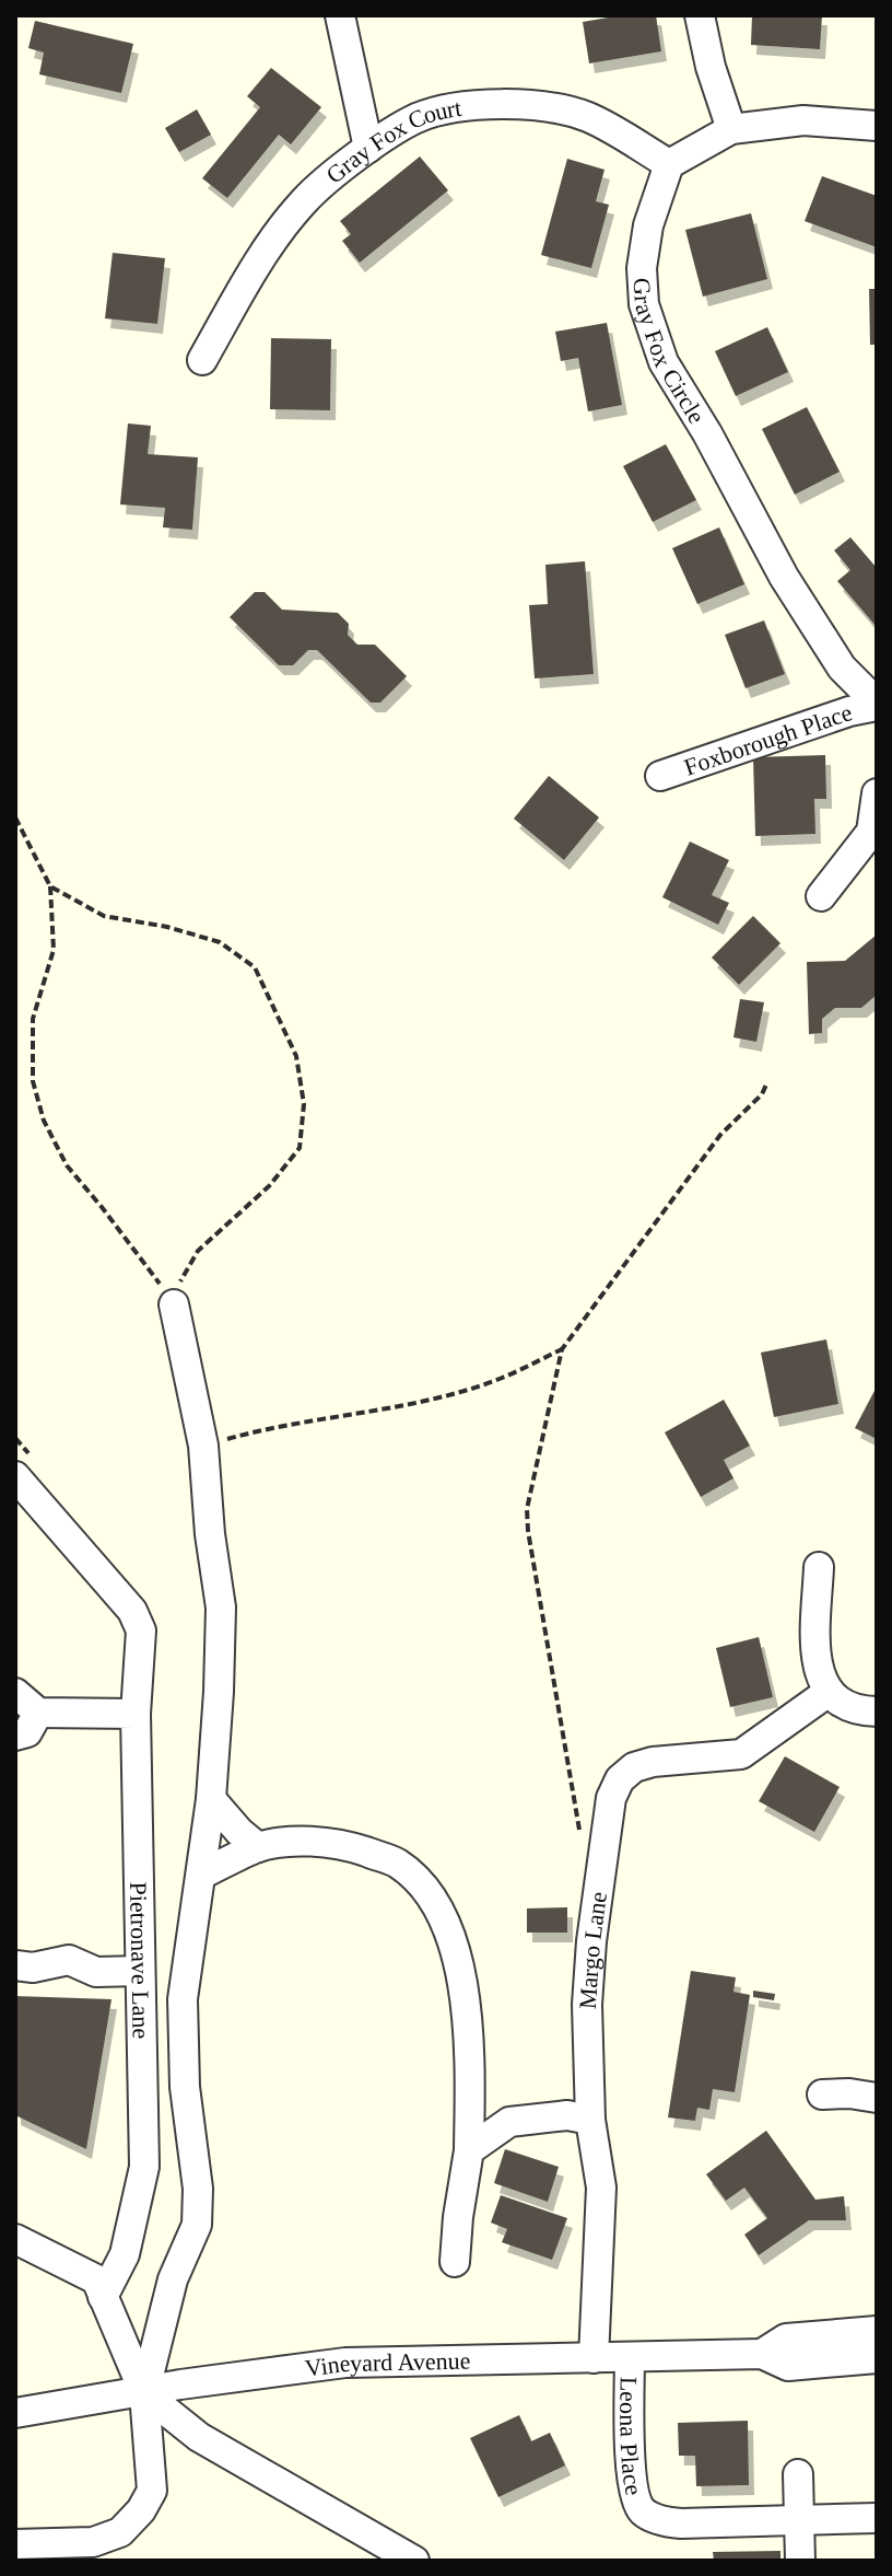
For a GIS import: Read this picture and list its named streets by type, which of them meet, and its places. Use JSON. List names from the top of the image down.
{
  "streets": {
    "street": [
      "Gray Fox Court",
      "Gray Fox Circle",
      "Foxborough Place",
      "Margo Lane",
      "Pietronave Lane",
      "Vineyard Avenue",
      "Leona Place"
    ]
  },
  "crossings": [
    ["Gray Fox Court", "Gray Fox Circle"],
    ["Gray Fox Circle", "Foxborough Place"],
    ["Margo Lane", "Vineyard Avenue"],
    ["Vineyard Avenue", "Leona Place"]
  ]
}
